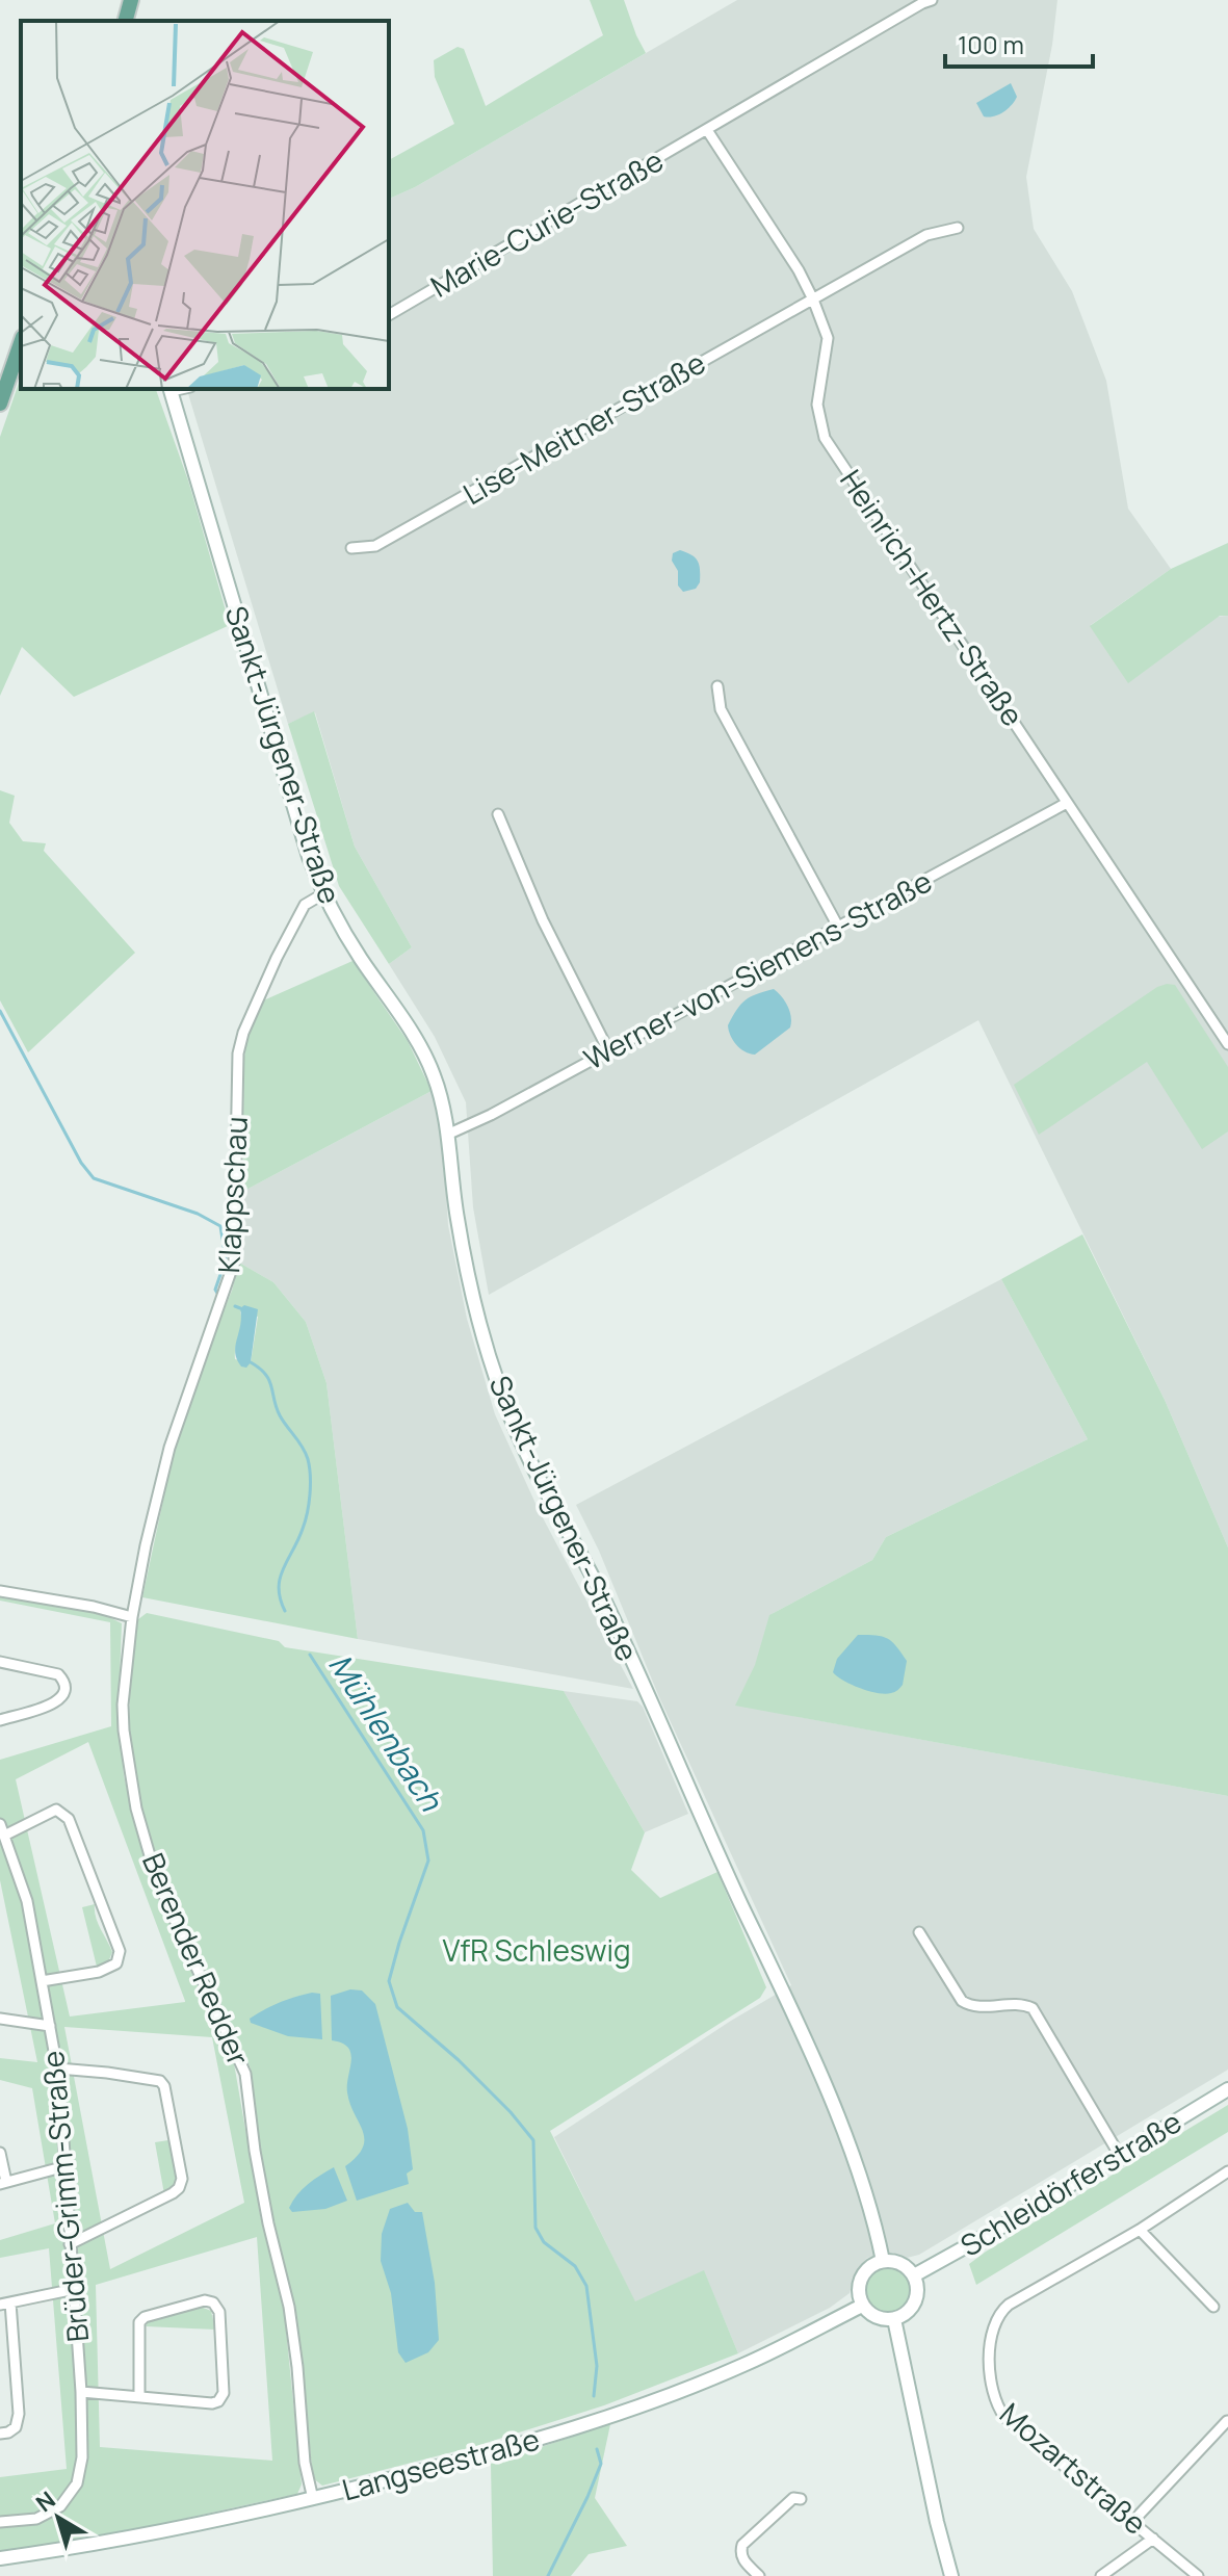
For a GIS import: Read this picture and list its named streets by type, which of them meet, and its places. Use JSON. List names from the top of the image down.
{
  "streets": {
    "street": [
      "Marie-Curie-Straße",
      "Lise-Meitner-Straße",
      "Heinrich-Hertz-Straße",
      "Sankt-Jürgener-Straße",
      "Werner-von-Siemens-Straße",
      "Klappschau",
      "Berender Redder",
      "Schleidörferstraße",
      "Brüder-Grimm-Straße",
      "Langseestraße",
      "Mozartstraße"
    ]
  },
  "crossings": [
    ["Marie-Curie-Straße", "Heinrich-Hertz-Straße"],
    ["Lise-Meitner-Straße", "Heinrich-Hertz-Straße"],
    ["Heinrich-Hertz-Straße", "Werner-von-Siemens-Straße"],
    ["Sankt-Jürgener-Straße", "Werner-von-Siemens-Straße"],
    ["Sankt-Jürgener-Straße", "Klappschau"],
    ["Sankt-Jürgener-Straße", "Schleidörferstraße"],
    ["Sankt-Jürgener-Straße", "Langseestraße"],
    ["Klappschau", "Berender Redder"],
    ["Berender Redder", "Langseestraße"],
    ["Schleidörferstraße", "Langseestraße"]
  ],
  "water": ["Mühlenbach"],
  "parks": ["VfR Schleswig"],
  "scale_bar": "100 m",
  "north": "top left"
}
